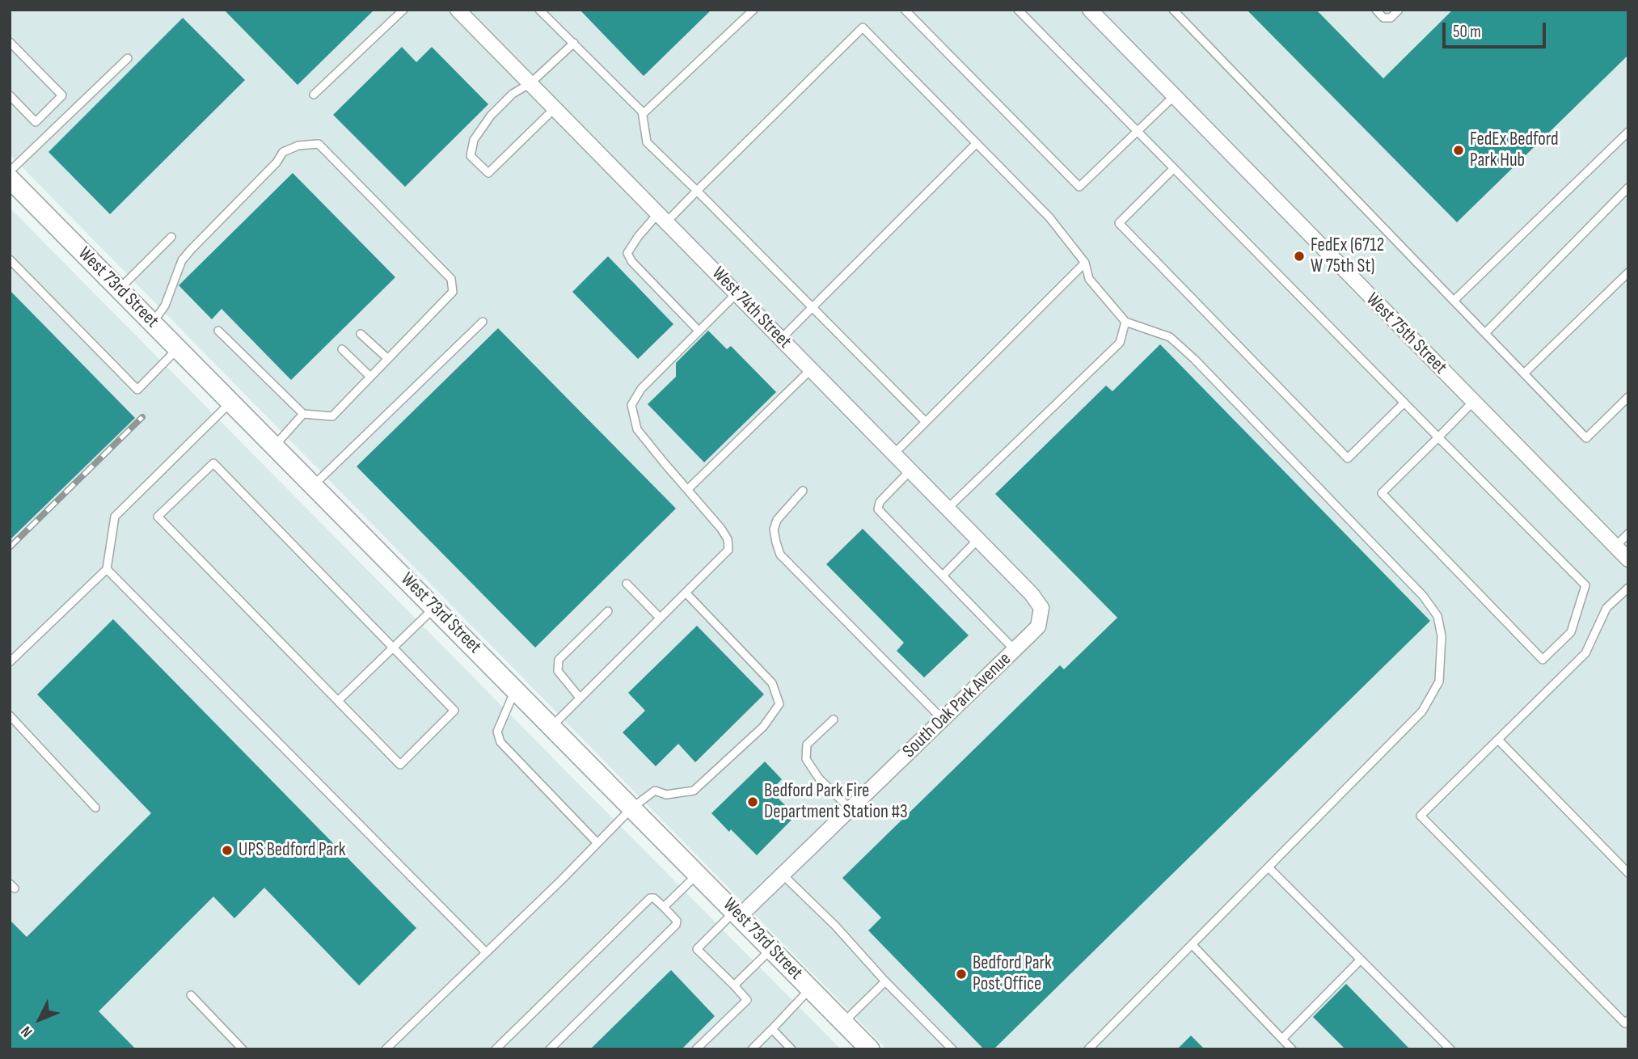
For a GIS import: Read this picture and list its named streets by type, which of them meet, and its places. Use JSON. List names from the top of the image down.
{
  "streets": {
    "street": [
      "West 73rd Street",
      "West 74th Street",
      "West 75th Street",
      "South Oak Park Avenue"
    ]
  },
  "crossings": [
    ["West 73rd Street", "South Oak Park Avenue"],
    ["West 74th Street", "South Oak Park Avenue"]
  ],
  "places": [
    "FedEx Bedford Park Hub",
    "FedEx (6712 W 75th St)",
    "Bedford Park Fire Department Station #3",
    "UPS Bedford Park",
    "Bedford Park Post Office"
  ],
  "scale_bar": "50 m",
  "north": "bottom left"
}
